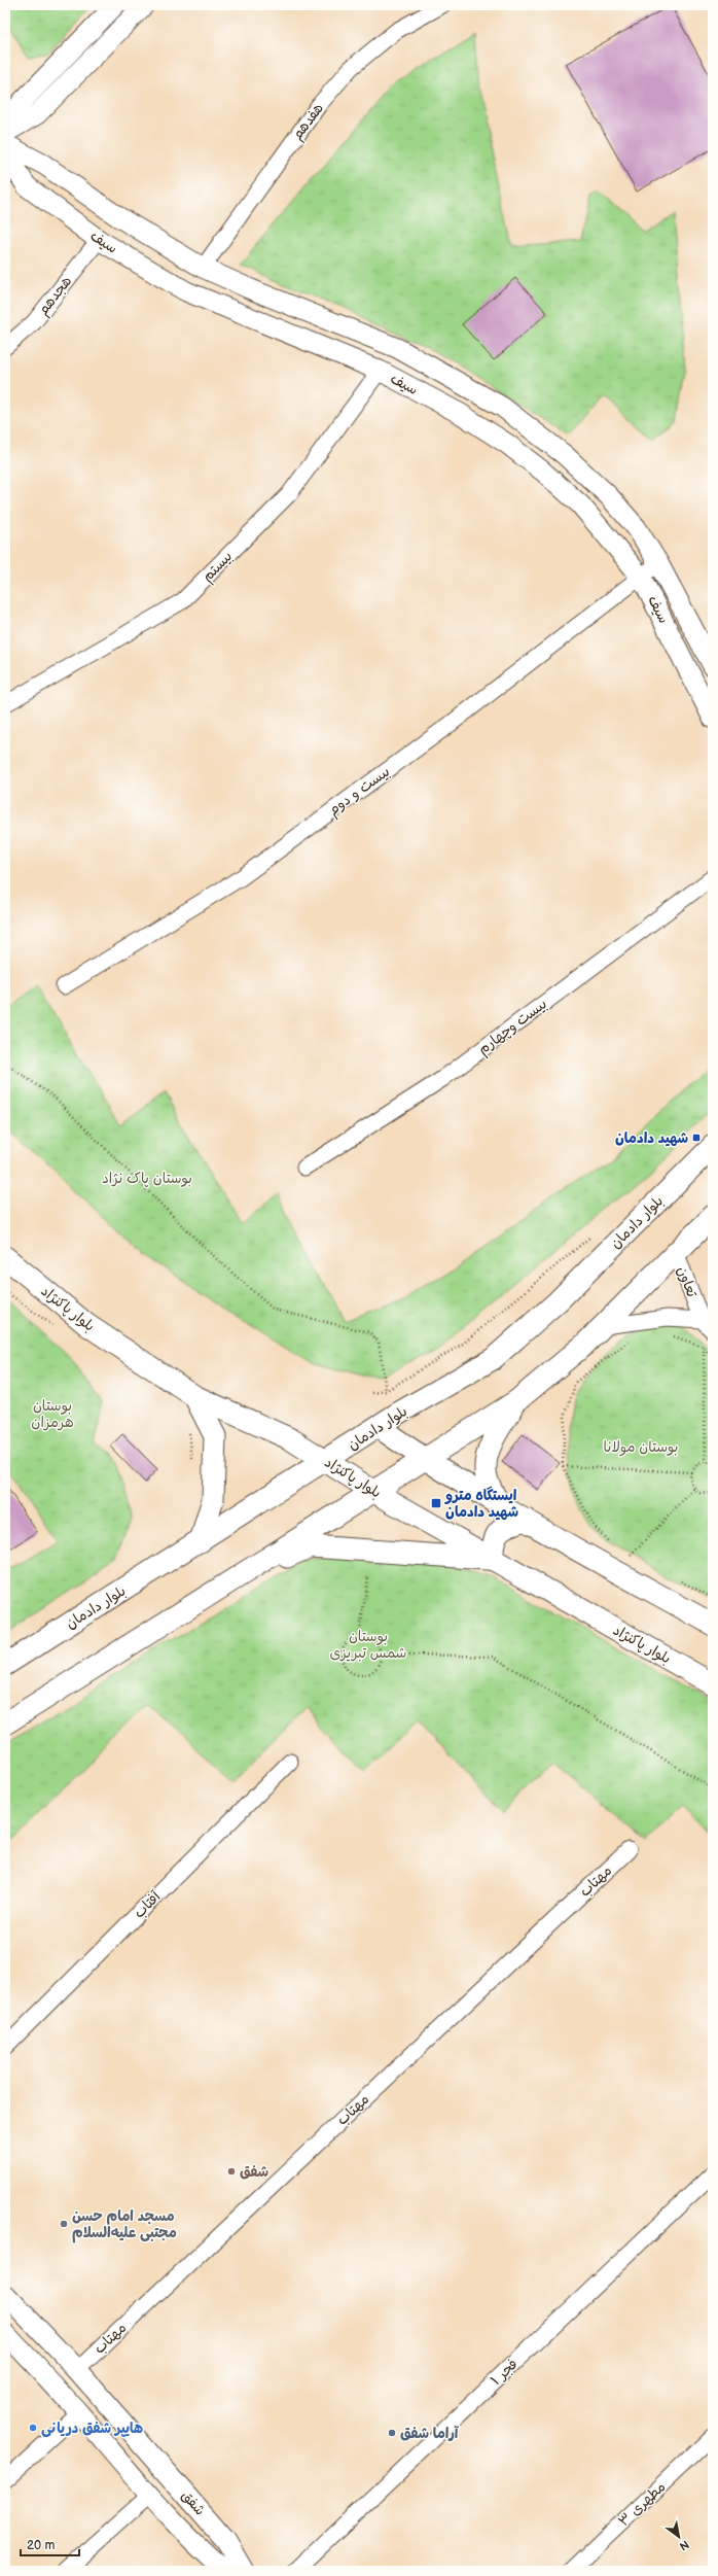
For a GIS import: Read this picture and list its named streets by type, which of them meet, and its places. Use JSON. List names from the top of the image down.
{
  "streets": {
    "main road": ["بلوار دادمان", "بلوار پاکنژاد"],
    "street": [
      "هفدهم",
      "سیف",
      "هجدهم",
      "بیستم",
      "بیست و دوم",
      "بیست وچهارم",
      "تعاون",
      "مهتاب",
      "آفتاب",
      "فجر ۱",
      "شفق",
      "مطهری ۳"
    ]
  },
  "crossings": [
    ["هفدهم", "سیف"],
    ["سیف", "هجدهم"],
    ["سیف", "بیستم"],
    ["سیف", "بیست و دوم"],
    ["بلوار دادمان", "بلوار پاکنژاد"],
    ["مهتاب", "شفق"]
  ],
  "parks": [
    "بوستان پاک نژاد",
    "بوستان هرمزان",
    "بوستان مولانا",
    "بوستان شمس تبریزی"
  ],
  "places": {
    "transit": ["شهید دادمان", "ایستگاه مترو شهید دادمان"],
    "other": [
      "شفق",
      "مسجد امام حسن مجتبی علیه‌السلام",
      "هایپر شفق دریانی",
      "آراما شفق"
    ]
  },
  "scale_bar": "20 m",
  "north": "bottom right"
}
